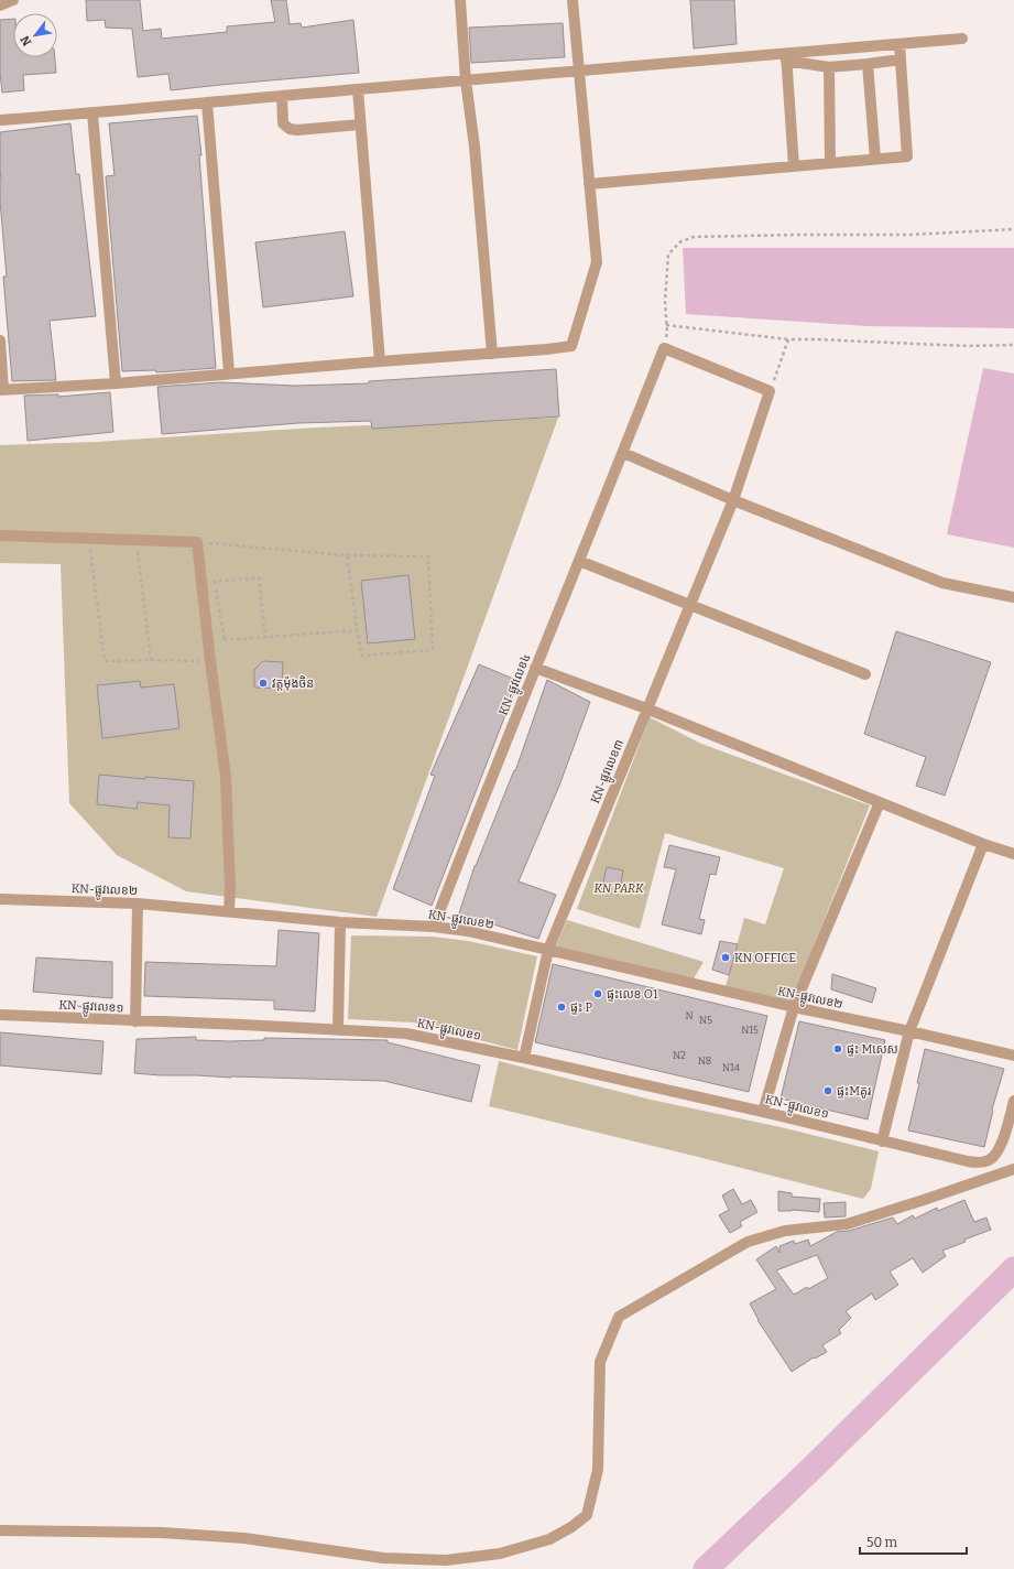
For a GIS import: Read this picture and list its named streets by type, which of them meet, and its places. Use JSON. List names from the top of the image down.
{
  "streets": {
    "street": [
      "KN-ផ្លូវលេខ៤",
      "KN-ផ្លូវលេខ៣",
      "KN-ផ្លូវលេខ២",
      "KN-ផ្លូវលេខ១"
    ]
  },
  "crossings": [
    ["KN-ផ្លូវលេខ៤", "KN-ផ្លូវលេខ២"],
    ["KN-ផ្លូវលេខ៣", "KN-ផ្លូវលេខ២"],
    ["KN-ផ្លូវលេខ៣", "KN-ផ្លូវលេខ១"]
  ],
  "parks": ["KN PARK"],
  "places": [
    "វត្តម៉ុងចិន",
    "KN OFFICE",
    "ផ្ទះលេខ O1",
    "ផ្ទះ P",
    "ផ្ទះ Mសេស",
    "ផ្ទះMគូរ"
  ],
  "house_numbers": [
    "N",
    "N5",
    "N15",
    "N2",
    "N8",
    "N14"
  ],
  "scale_bar": "50 m",
  "north": "bottom left"
}
